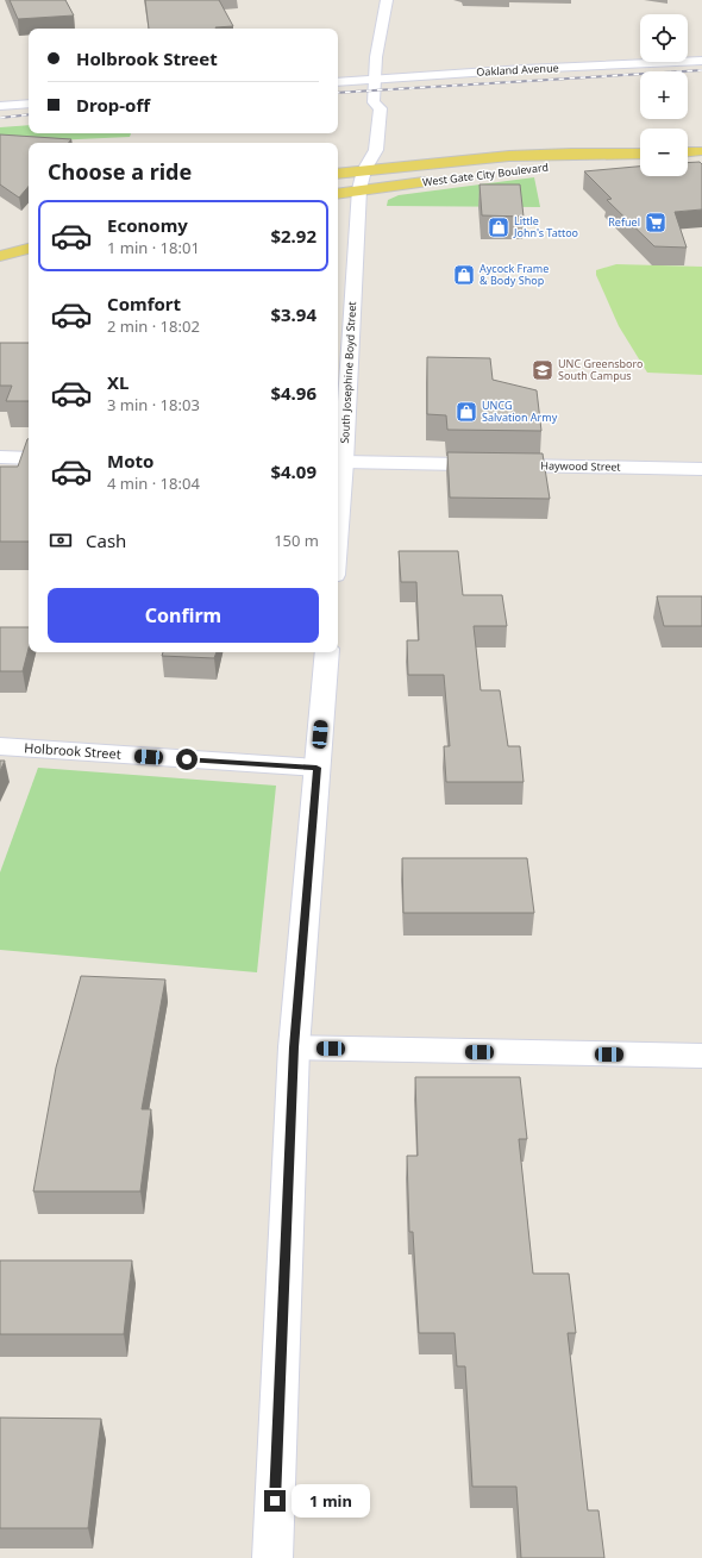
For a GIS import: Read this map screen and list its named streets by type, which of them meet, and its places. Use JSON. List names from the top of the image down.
{
  "streets": {
    "main road": [
      "Oakland Avenue",
      "West Gate City Boulevard",
      "South Josephine Boyd Street",
      "Haywood Street",
      "Holbrook Street"
    ]
  },
  "crossings": [
    ["Oakland Avenue", "South Josephine Boyd Street"],
    ["West Gate City Boulevard", "South Josephine Boyd Street"],
    ["South Josephine Boyd Street", "Haywood Street"]
  ],
  "places": {
    "supermarket": ["Refuel"],
    "shop": ["Little John's Tattoo", "Aycock Frame & Body Shop", "UNCG Salvation Army"],
    "school or university": ["UNC Greensboro South Campus"]
  },
  "page": {
    "map_buttons": ["+", "−"],
    "banner": ["Holbrook Street", "Drop-off"],
    "heading": "Choose a ride",
    "list": [
      {
        "name": "Economy",
        "note": "1 min · 18:01",
        "value": "$2.92"
      },
      {
        "name": "Comfort",
        "note": "2 min · 18:02",
        "value": "$3.94"
      },
      {
        "name": "XL",
        "note": "3 min · 18:03",
        "value": "$4.96"
      },
      {
        "name": "Moto",
        "note": "4 min · 18:04",
        "value": "$4.09"
      }
    ],
    "pay": ["Cash", "150 m"],
    "buttons": "Confirm",
    "bubble": "1 min"
  }
}
